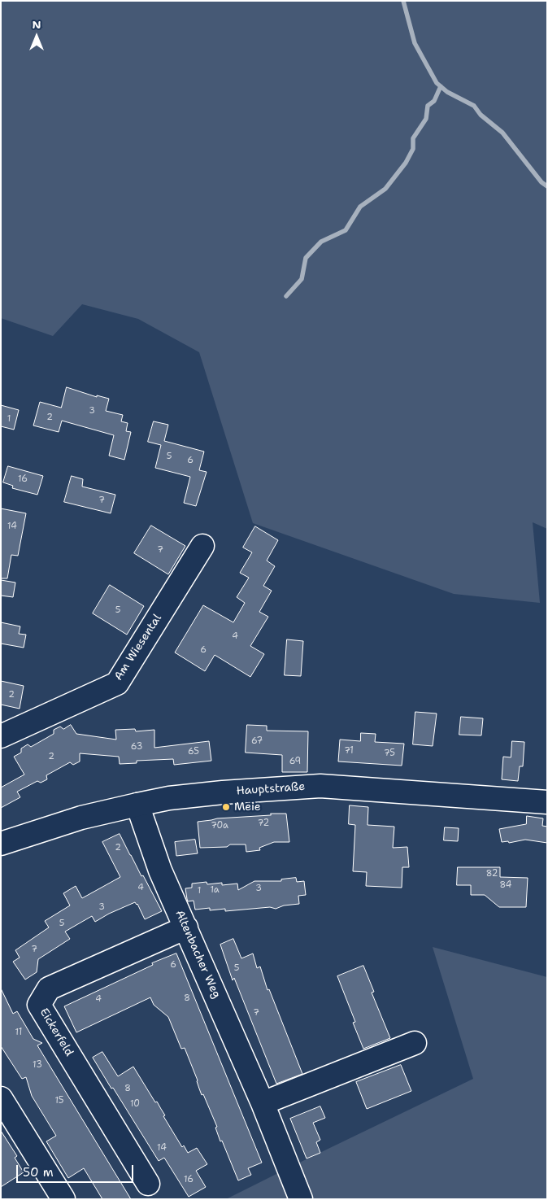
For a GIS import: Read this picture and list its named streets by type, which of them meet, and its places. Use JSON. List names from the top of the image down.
{
  "streets": {
    "street": [
      "Am Wiesental",
      "Hauptstraße",
      "Altenbacher Weg",
      "Eickerfeld"
    ]
  },
  "crossings": [
    ["Hauptstraße", "Altenbacher Weg"],
    ["Altenbacher Weg", "Eickerfeld"]
  ],
  "places": ["Meie"],
  "house_numbers": [
    "3",
    "2",
    "1",
    "5",
    "6",
    "16",
    "7",
    "14",
    "7",
    "5",
    "4",
    "6",
    "2",
    "67",
    "63",
    "71",
    "65",
    "75",
    "2",
    "69",
    "72",
    "70a",
    "2",
    "82",
    "84",
    "4",
    "3",
    "1a",
    "1",
    "3",
    "5",
    "7",
    "6",
    "5",
    "8",
    "4",
    "7",
    "11",
    "13",
    "8",
    "15",
    "10",
    "14",
    "16"
  ],
  "scale_bar": "50 m",
  "north": "top"
}
